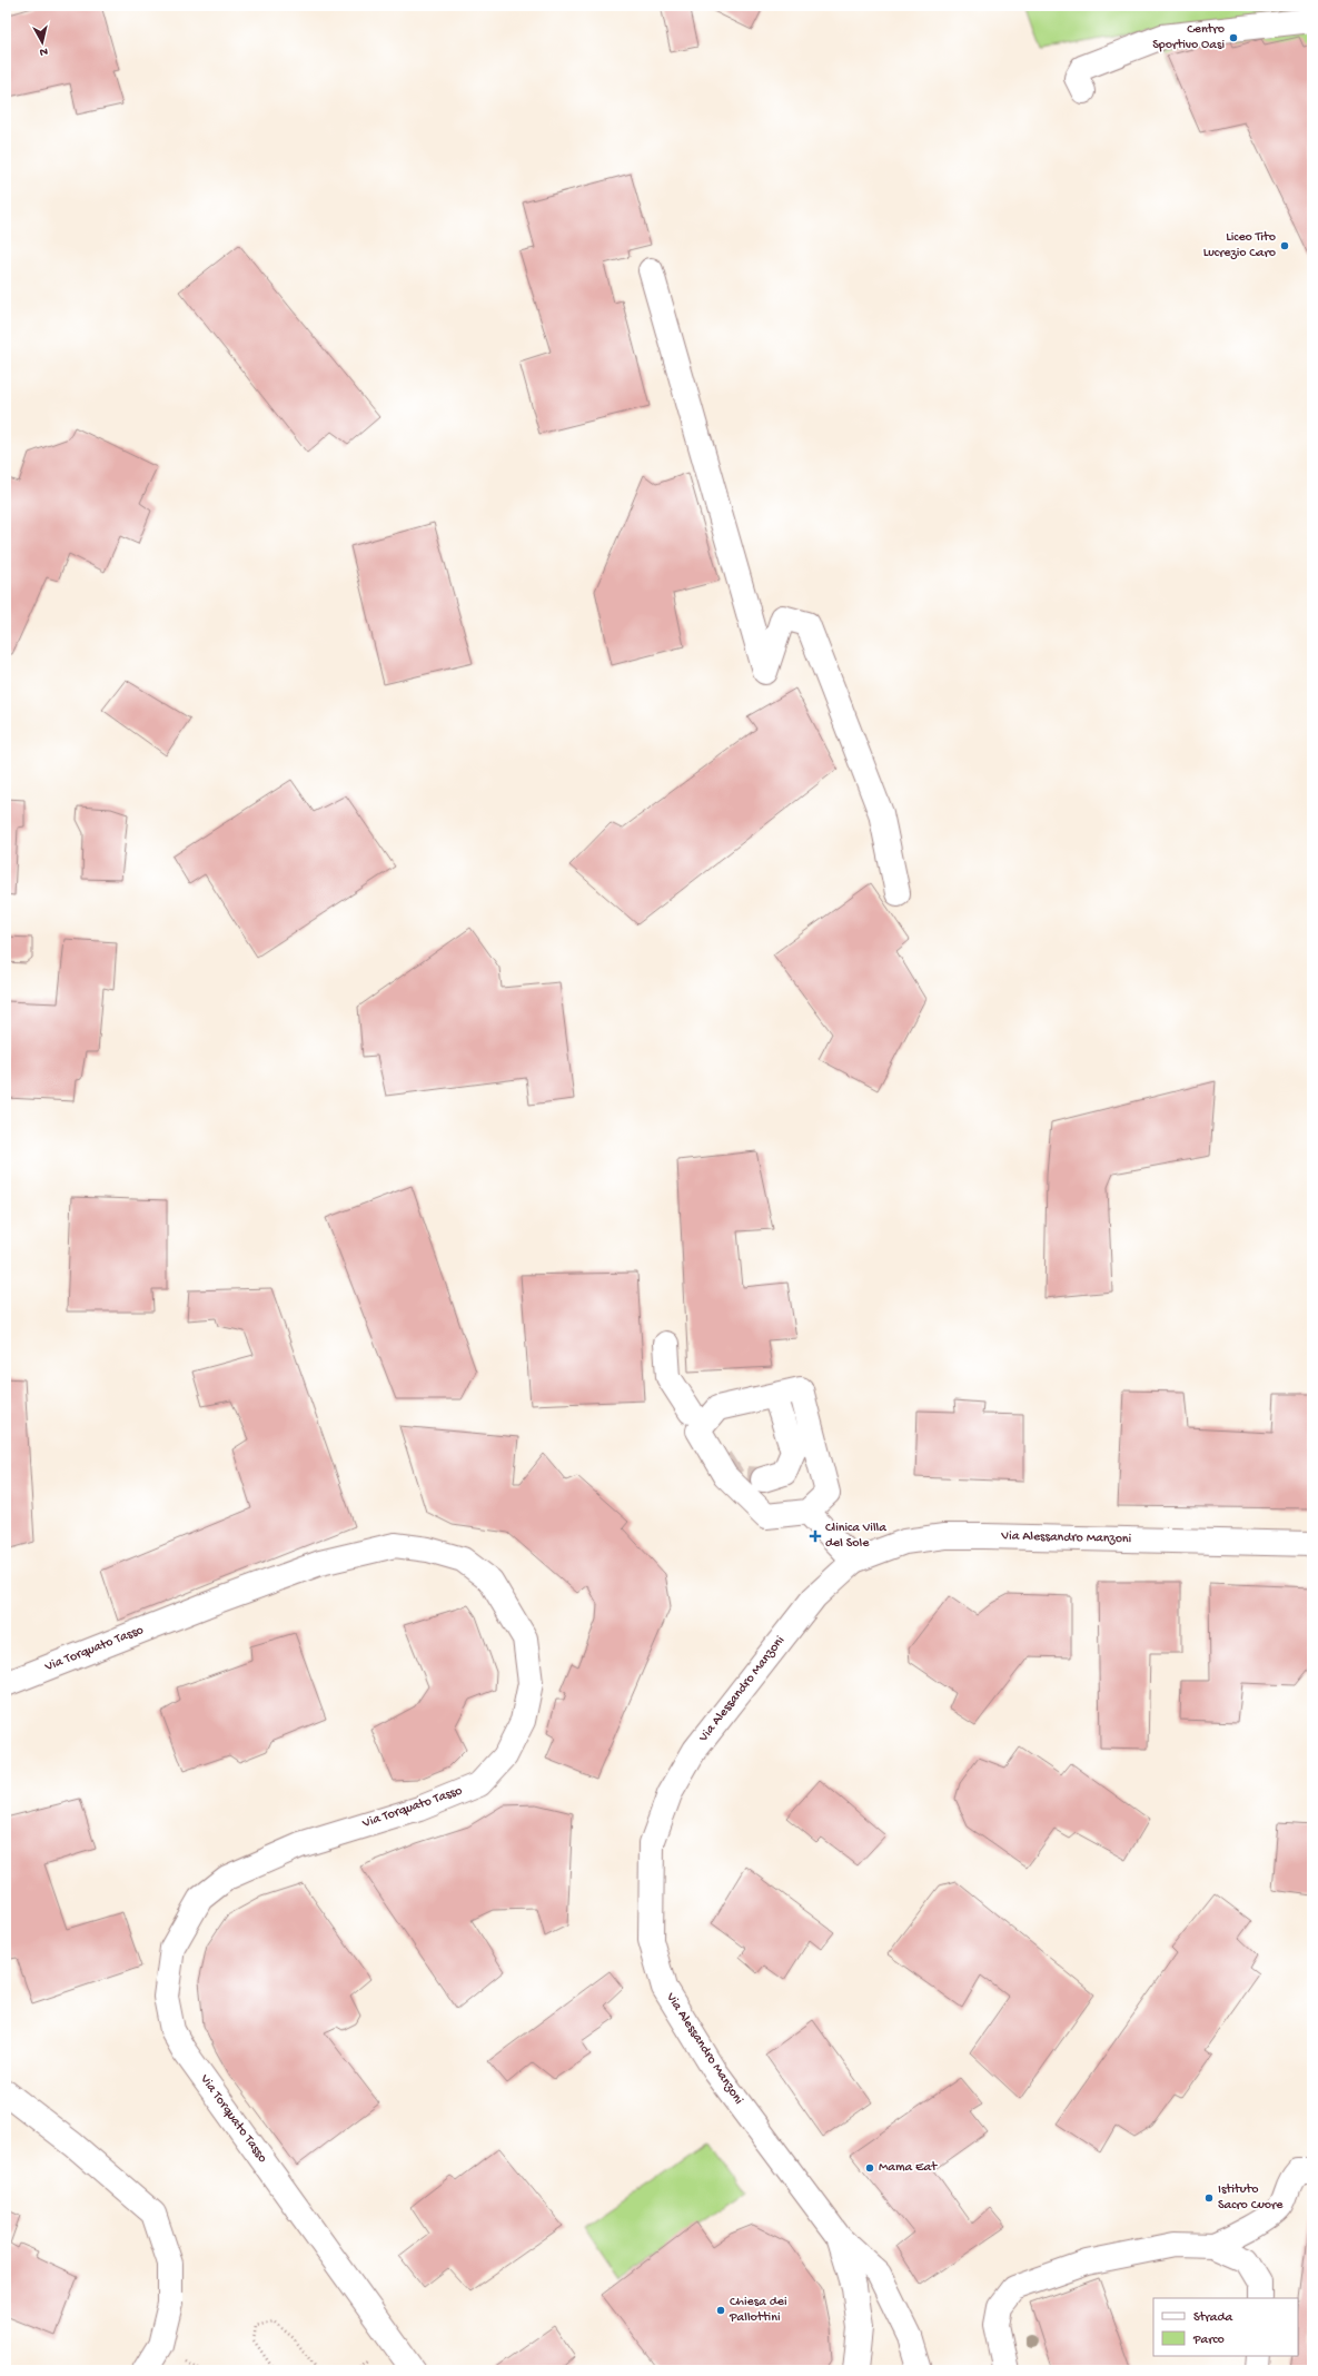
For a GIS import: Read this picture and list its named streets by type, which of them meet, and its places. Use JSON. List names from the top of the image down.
{
  "streets": {
    "main road": ["Via Alessandro Manzoni", "Via Torquato Tasso"]
  },
  "places": {
    "other": [
      "Centro Sportivo Oasi",
      "Liceo Tito Lucrezio Caro",
      "Mama Eat",
      "Istituto Sacro Cuore",
      "Chiesa dei Pallottini"
    ],
    "health": ["Clinica Villa del Sole"]
  },
  "legend": ["Strada", "Parco"],
  "north": "bottom"
}
